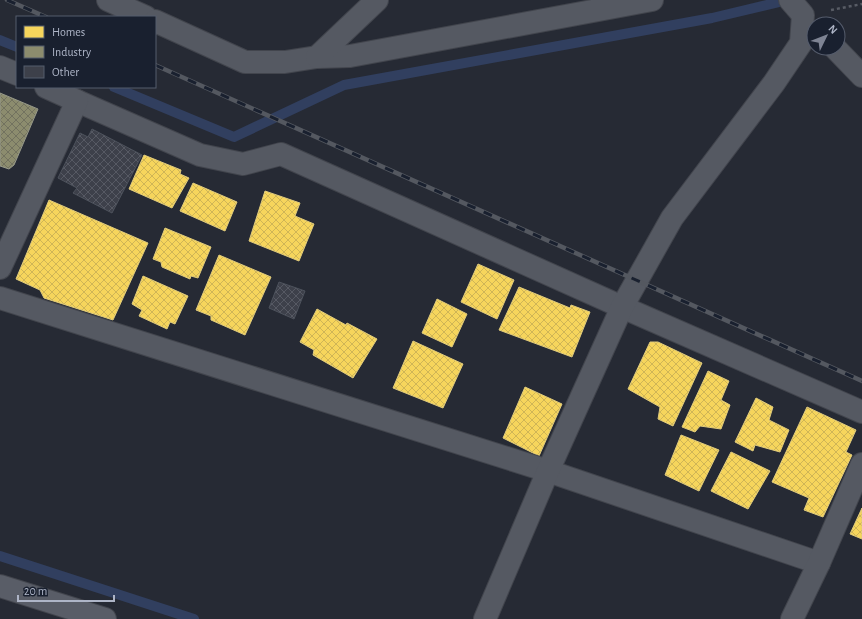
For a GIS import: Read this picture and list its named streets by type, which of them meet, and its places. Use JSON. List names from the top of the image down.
{
  "legend": ["Homes", "Industry", "Other"],
  "scale_bar": "20 m",
  "north": "top right"
}
